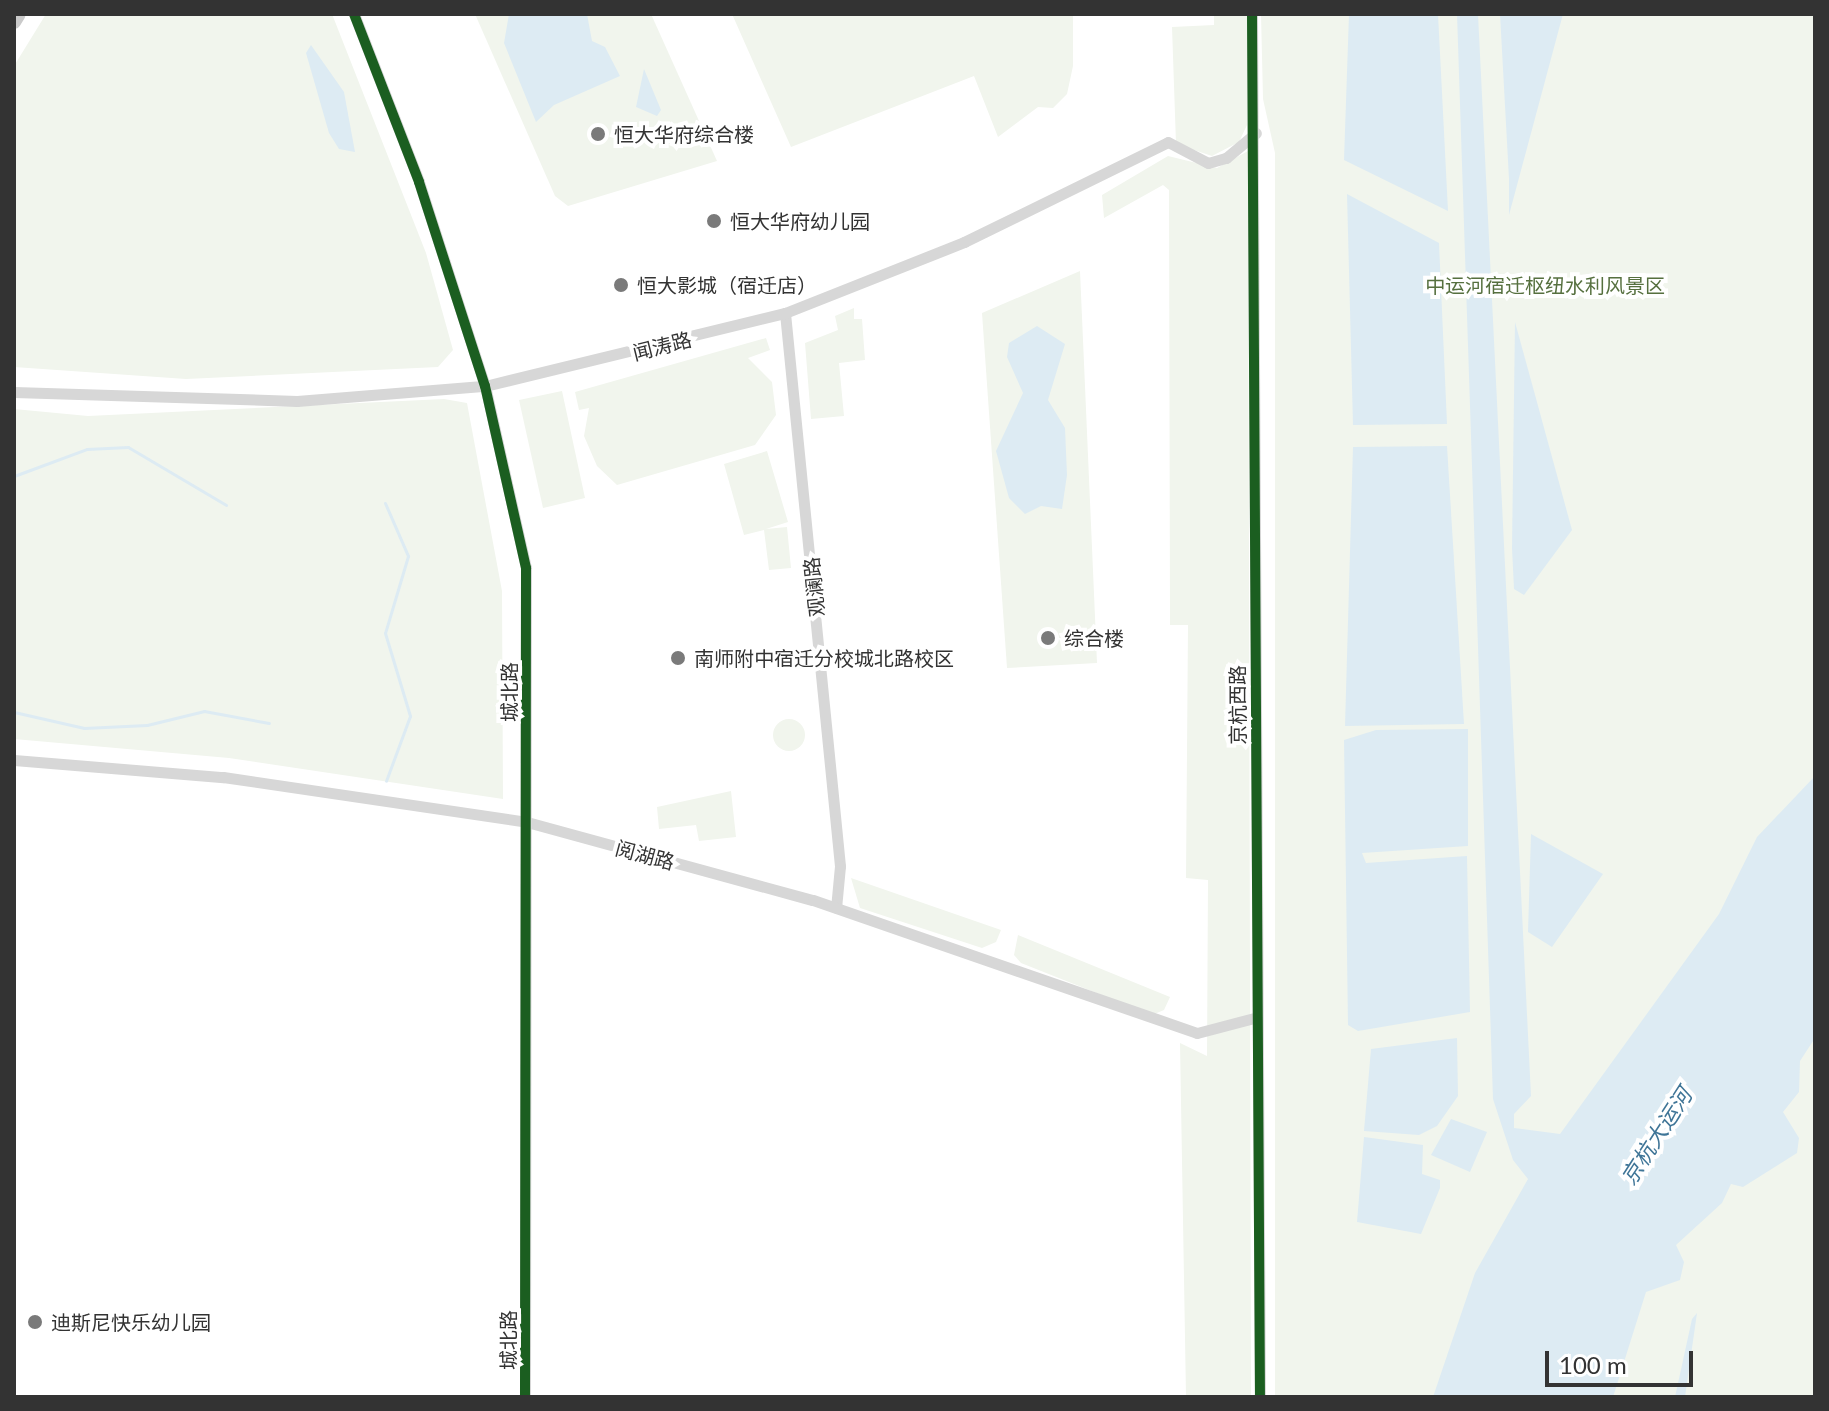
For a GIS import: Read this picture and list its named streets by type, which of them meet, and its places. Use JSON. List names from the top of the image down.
{
  "streets": {
    "street": [
      "闻涛路",
      "观澜路",
      "城北路",
      "京杭西路",
      "阅湖路"
    ]
  },
  "crossings": [
    ["闻涛路", "观澜路"],
    ["闻涛路", "城北路"],
    ["闻涛路", "京杭西路"],
    ["观澜路", "阅湖路"],
    ["城北路", "阅湖路"],
    ["京杭西路", "阅湖路"]
  ],
  "water": ["京杭大运河"],
  "parks": ["中运河宿迁枢纽水利风景区"],
  "places": [
    "恒大华府综合楼",
    "恒大华府幼儿园",
    "恒大影城（宿迁店）",
    "综合楼",
    "南师附中宿迁分校城北路校区",
    "迪斯尼快乐幼儿园"
  ],
  "scale_bar": "100 m"
}
